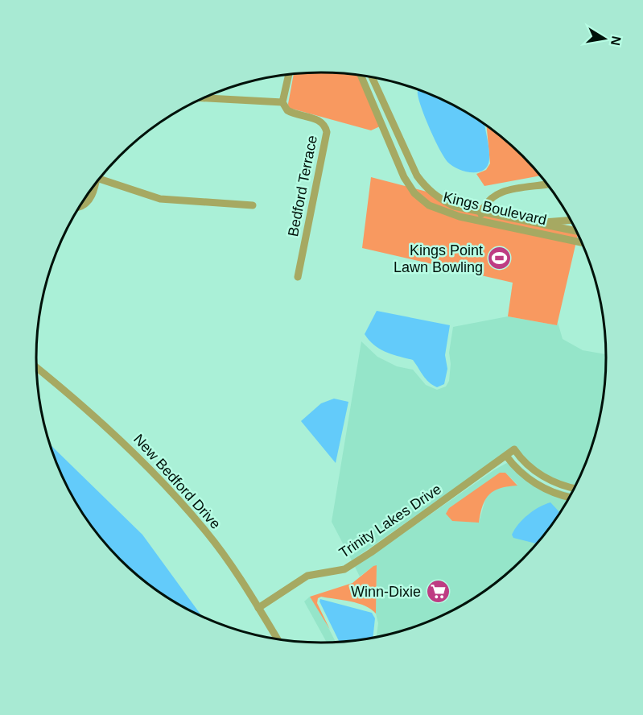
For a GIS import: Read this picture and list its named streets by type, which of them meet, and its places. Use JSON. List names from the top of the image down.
{
  "streets": {
    "street": [
      "Bedford Terrace",
      "Kings Boulevard",
      "New Bedford Drive",
      "Trinity Lakes Drive"
    ]
  },
  "crossings": [
    ["New Bedford Drive", "Trinity Lakes Drive"]
  ],
  "places": {
    "sports": ["Kings Point Lawn Bowling"],
    "supermarket": ["Winn-Dixie"]
  },
  "north": "right"
}
